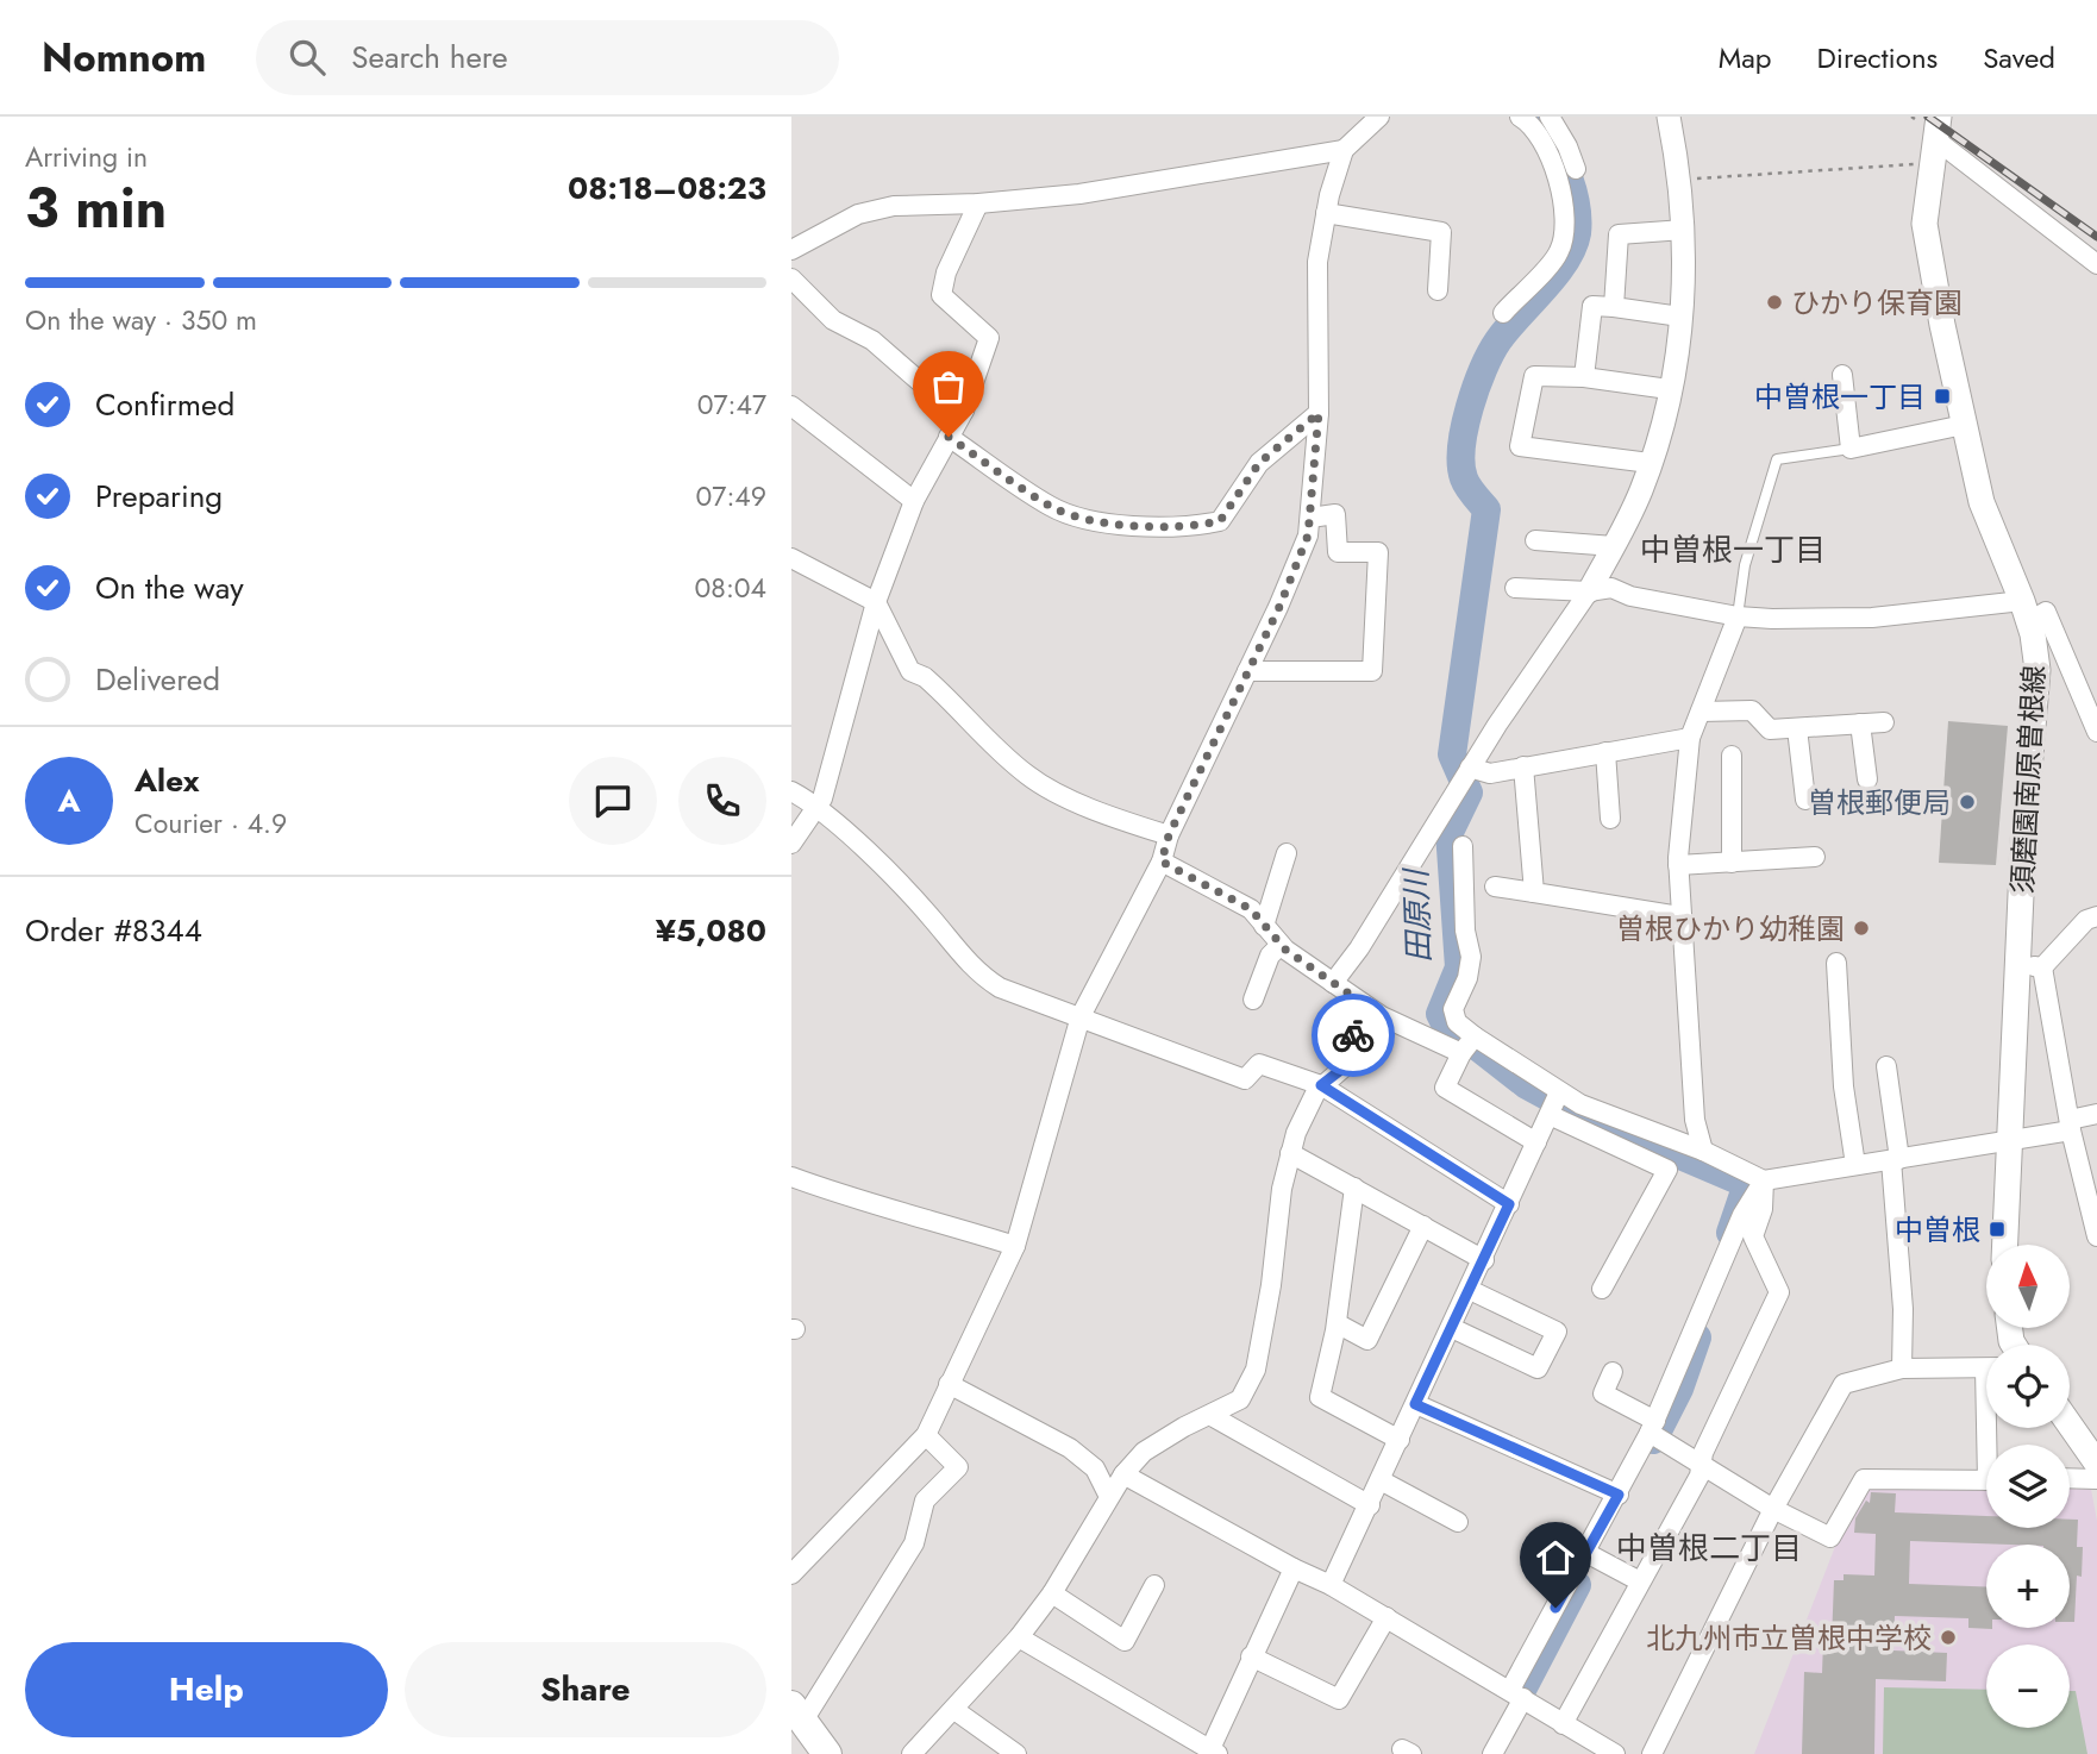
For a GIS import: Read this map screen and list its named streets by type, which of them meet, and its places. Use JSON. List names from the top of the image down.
{
  "streets": {
    "main road": ["須磨園南原曽根線"]
  },
  "districts": ["中曽根一丁目", "中曽根二丁目"],
  "water": ["田原川"],
  "places": {
    "other": [
      "ひかり保育園",
      "曽根郵便局",
      "曽根ひかり幼稚園",
      "北九州市立曽根中学校"
    ],
    "transit": ["中曽根一丁目", "中曽根"]
  },
  "north": "top",
  "page": {
    "header": "Nomnom",
    "search": "Search here",
    "nav": ["Map", "Directions", "Saved"],
    "heading": ["3 min", "Arriving in", "08:18–08:23"],
    "panel": [
      "Alex",
      "Courier · 4.9",
      "Order #8344",
      "¥5,080"
    ],
    "bar": "On the way · 350 m",
    "list": [
      ["Confirmed", "07:47"],
      ["Preparing", "07:49"],
      ["On the way", "08:04"],
      "Delivered"
    ],
    "round": "A",
    "map_buttons": ["+", "−"],
    "buttons": ["Help", "Share"]
  }
}
